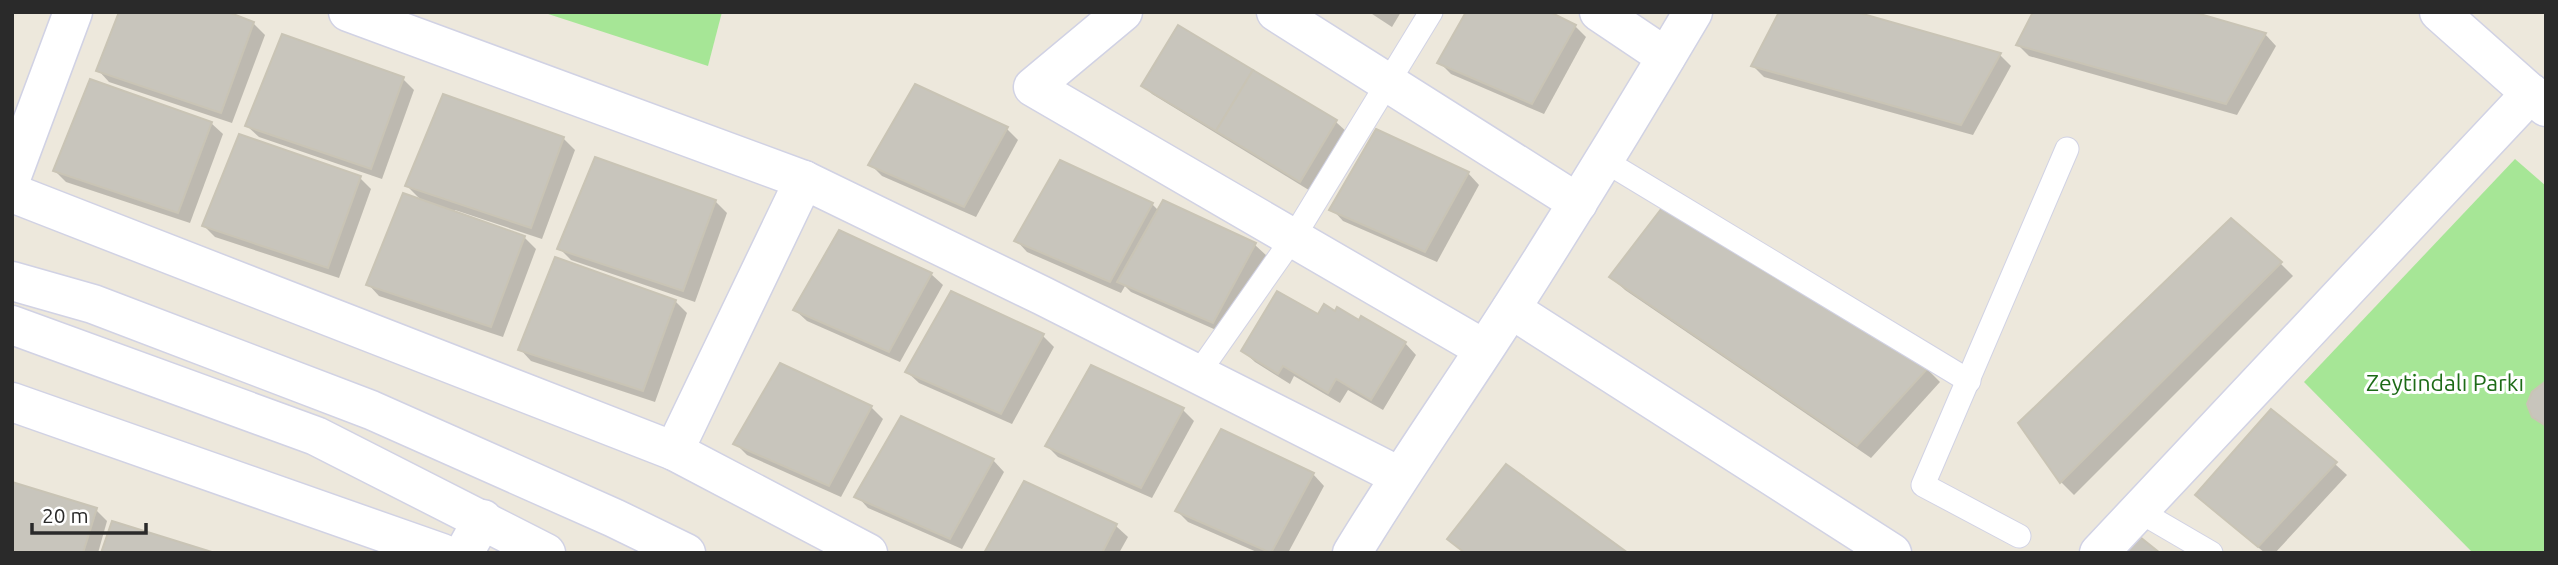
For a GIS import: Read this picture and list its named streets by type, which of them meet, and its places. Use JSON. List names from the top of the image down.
{
  "parks": ["Zeytindalı Parkı"],
  "scale_bar": "20 m"
}
